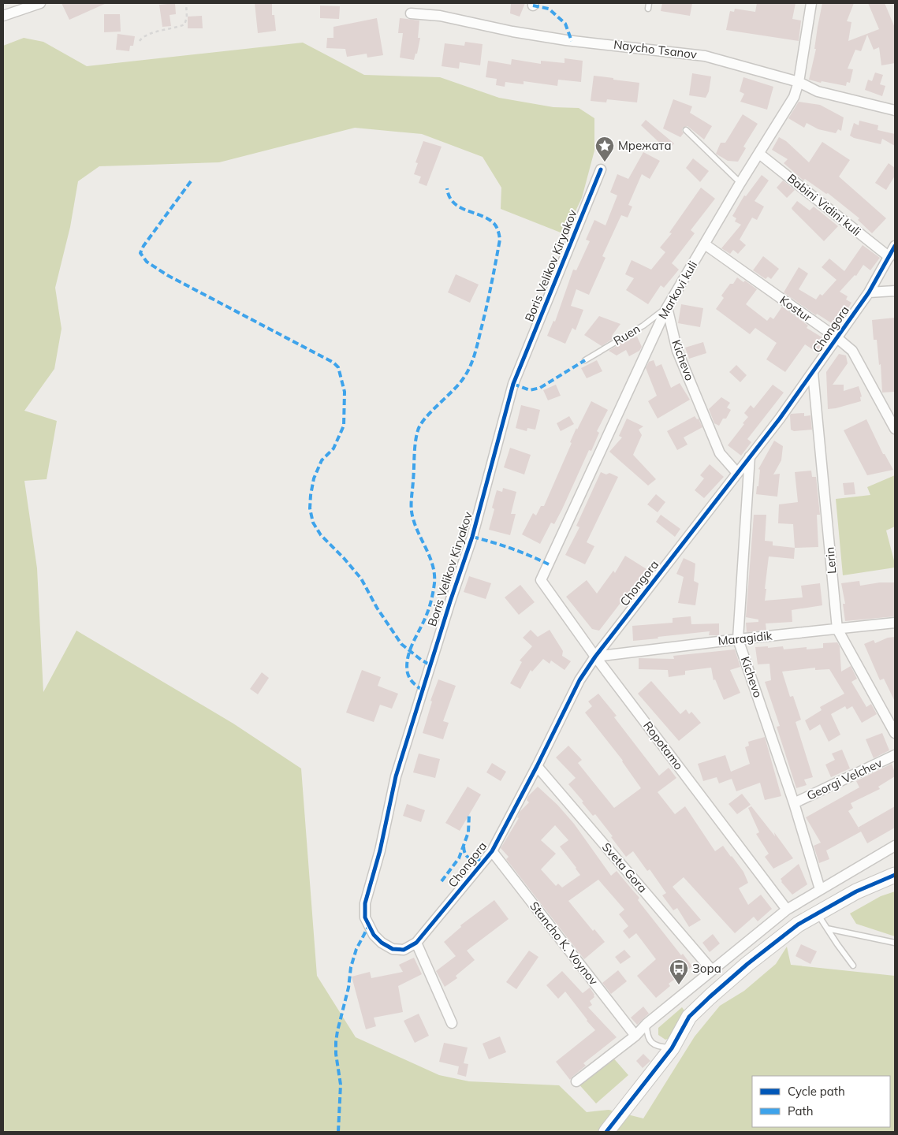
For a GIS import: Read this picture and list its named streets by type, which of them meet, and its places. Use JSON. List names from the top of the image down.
{
  "streets": {
    "street": [
      "Naycho Tsanov",
      "Babini Vidini kuli",
      "Boris Velikov Kiryakov",
      "Markovi kuli",
      "Kostur",
      "Chongora",
      "Kichevo",
      "Lerin",
      "Maragidik",
      "Ropotamo",
      "Georgi Velchev",
      "Sveta Gora",
      "Stancho K. Voynov"
    ],
    "lane": ["Ruen"]
  },
  "crossings": [
    ["Naycho Tsanov", "Markovi kuli"],
    ["Babini Vidini kuli", "Markovi kuli"],
    ["Babini Vidini kuli", "Chongora"],
    ["Boris Velikov Kiryakov", "Chongora"],
    ["Markovi kuli", "Kostur"],
    ["Markovi kuli", "Ruen"],
    ["Markovi kuli", "Kichevo"],
    ["Markovi kuli", "Ropotamo"],
    ["Kostur", "Chongora"],
    ["Chongora", "Kichevo"],
    ["Chongora", "Lerin"],
    ["Chongora", "Maragidik"],
    ["Chongora", "Ropotamo"],
    ["Chongora", "Sveta Gora"],
    ["Chongora", "Stancho K. Voynov"],
    ["Ruen", "Kichevo"],
    ["Kichevo", "Maragidik"],
    ["Kichevo", "Georgi Velchev"],
    ["Lerin", "Maragidik"],
    ["Maragidik", "Ropotamo"]
  ],
  "places": {
    "place": ["Мрежата"],
    "bus stop": ["Зора"]
  },
  "legend": ["Cycle path", "Path"]
}
